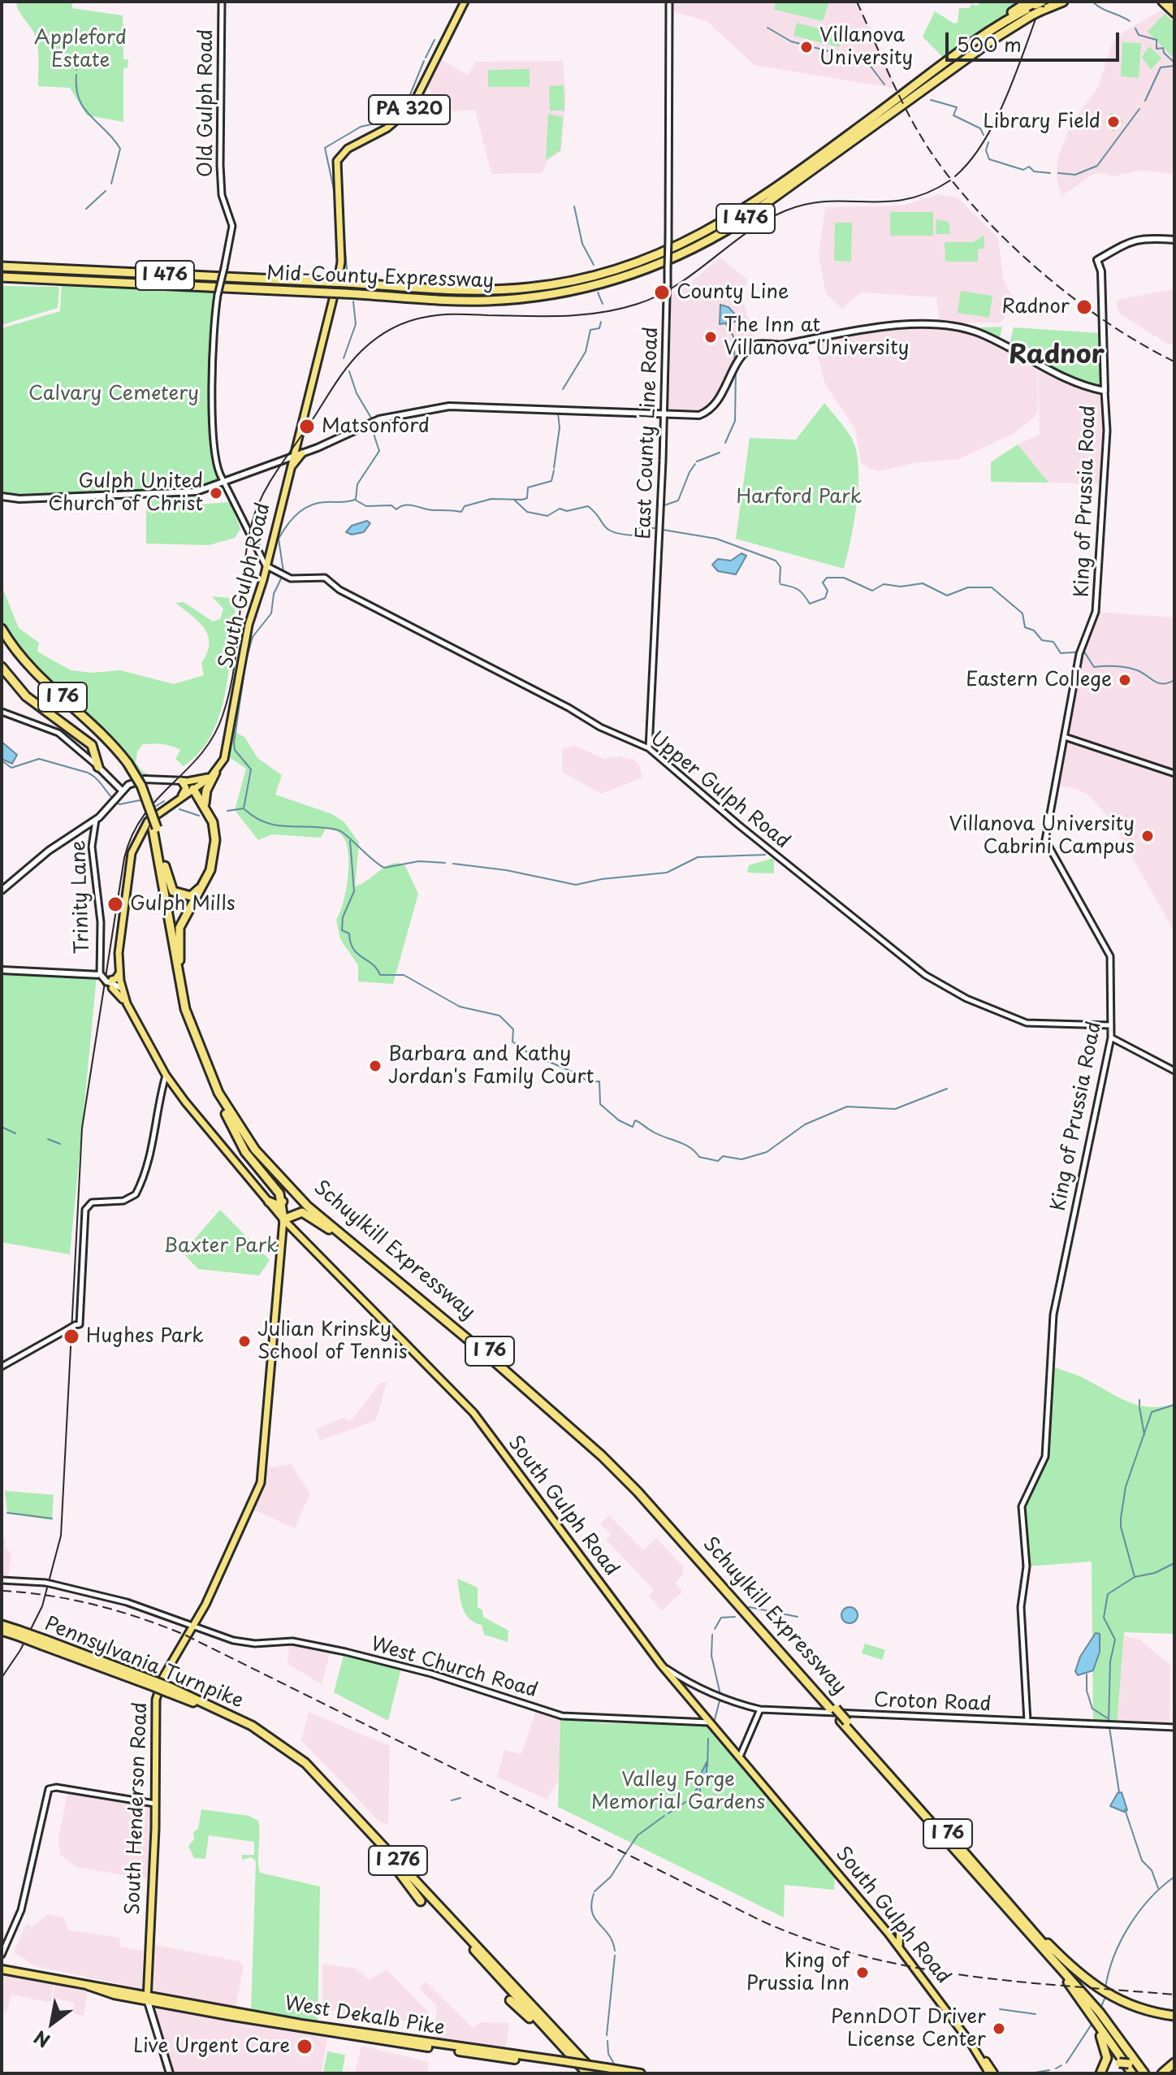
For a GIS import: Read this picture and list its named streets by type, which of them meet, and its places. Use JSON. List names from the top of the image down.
{
  "streets": {
    "highway": [
      "I 476",
      "Mid-County Expressway",
      "I 76",
      "Schuylkill Expressway",
      "Pennsylvania Turnpike",
      "I 276",
      "West Dekalb Pike"
    ],
    "main road": [
      "PA 320",
      "King of Prussia Road",
      "South Gulph Road",
      "Trinity Lane",
      "South Henderson Road"
    ],
    "street": [
      "Old Gulph Road",
      "East County Line Road",
      "Upper Gulph Road",
      "West Church Road",
      "Croton Road"
    ]
  },
  "crossings": [
    ["Old Gulph Road", "South Gulph Road"],
    ["Old Gulph Road", "Upper Gulph Road"],
    ["PA 320", "South Gulph Road"],
    ["East County Line Road", "Upper Gulph Road"],
    ["King of Prussia Road", "Upper Gulph Road"],
    ["King of Prussia Road", "Croton Road"],
    ["South Gulph Road", "Upper Gulph Road"],
    ["South Gulph Road", "West Church Road"],
    ["South Gulph Road", "Croton Road"],
    ["South Gulph Road", "South Henderson Road"],
    ["West Church Road", "South Henderson Road"],
    ["South Henderson Road", "West Dekalb Pike"]
  ],
  "districts": ["Radnor"],
  "parks": [
    "Appleford Estate",
    "Calvary Cemetery",
    "Harford Park",
    "Baxter Park",
    "Valley Forge Memorial Gardens"
  ],
  "places": [
    "Villanova University",
    "Library Field",
    "County Line",
    "Radnor",
    "The Inn at Villanova University",
    "Matsonford",
    "Gulph United Church of Christ",
    "Eastern College",
    "Villanova University Cabrini Campus",
    "Gulph Mills",
    "Barbara and Kathy Jordan's Family Court",
    "Hughes Park",
    "Julian Krinsky School of Tennis",
    "King of Prussia Inn",
    "PennDOT Driver License Center",
    "Live Urgent Care"
  ],
  "scale_bar": "500 m",
  "north": "bottom left"
}
